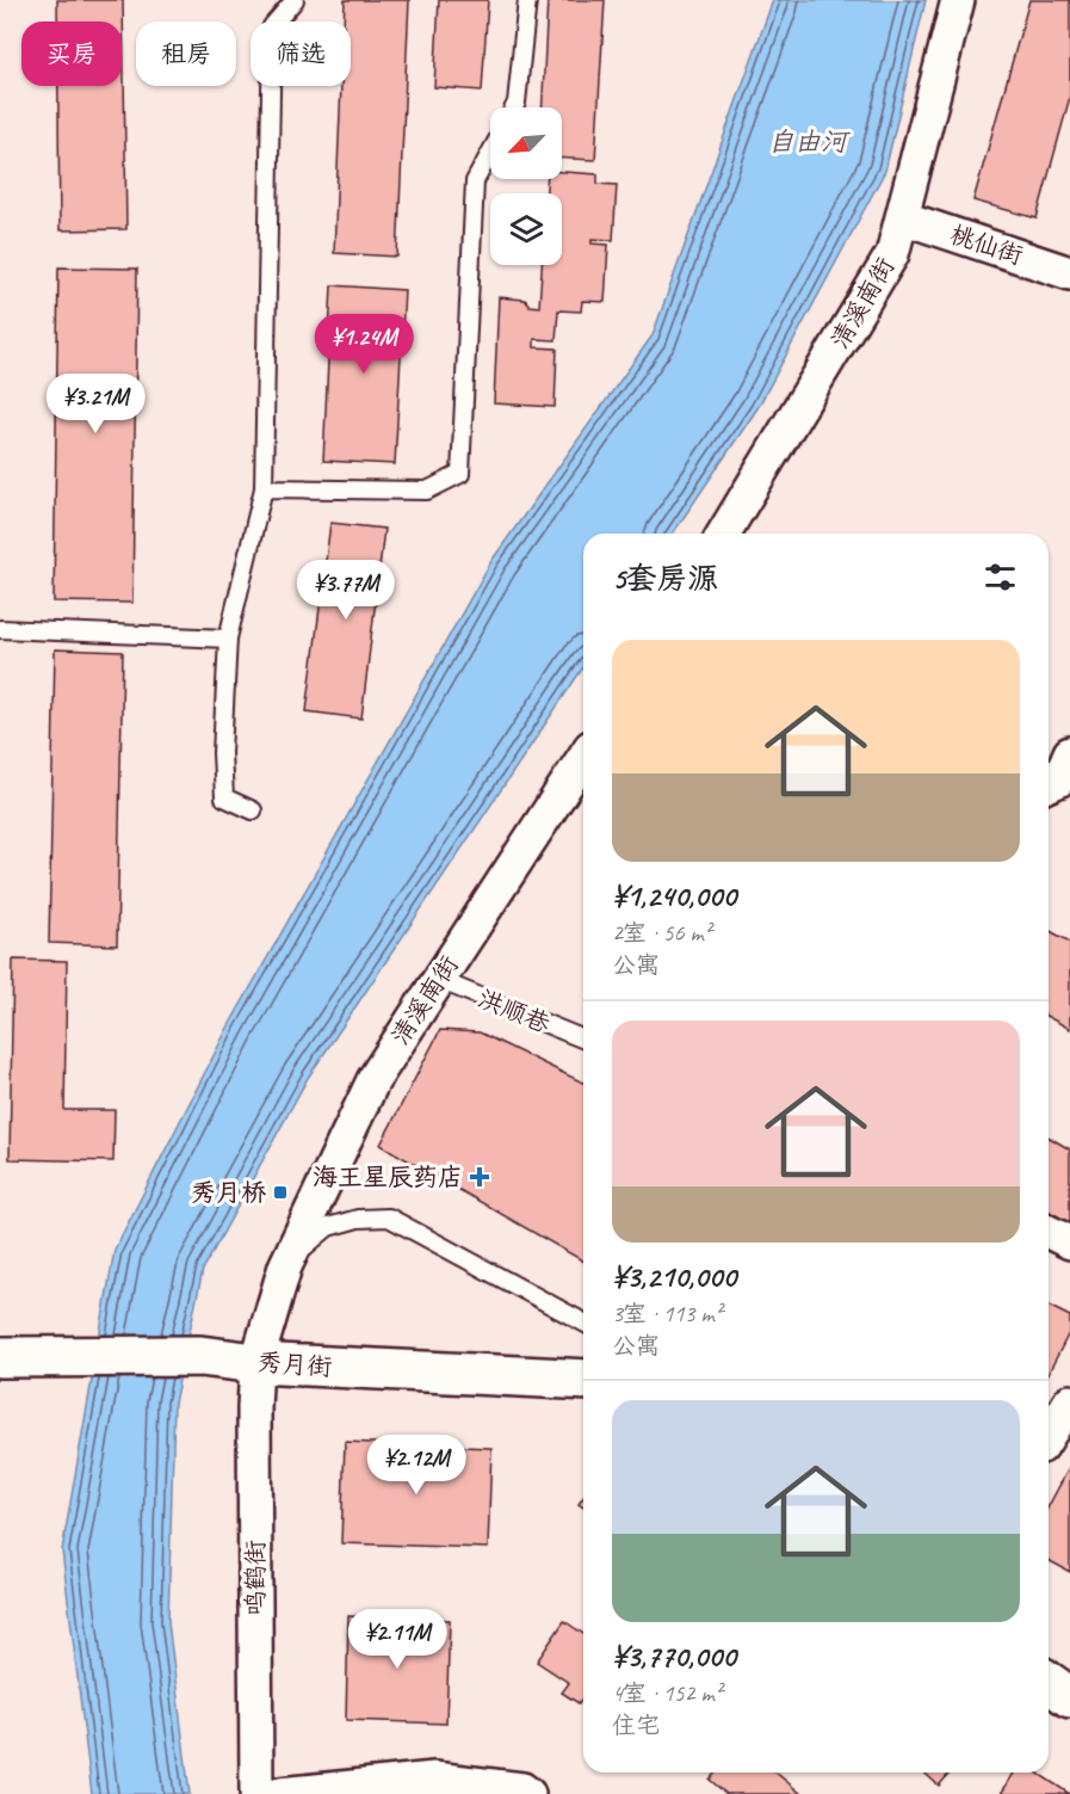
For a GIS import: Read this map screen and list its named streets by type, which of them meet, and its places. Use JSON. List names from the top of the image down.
{
  "streets": {
    "street": [
      "桃仙街",
      "清溪南街",
      "秀月街",
      "鸣鹤街"
    ],
    "lane": ["洪顺巷"]
  },
  "crossings": [
    ["桃仙街", "清溪南街"],
    ["清溪南街", "洪顺巷"],
    ["清溪南街", "秀月街"],
    ["清溪南街", "鸣鹤街"],
    ["秀月街", "鸣鹤街"]
  ],
  "water": ["自由河"],
  "places": {
    "health": ["海王星辰药店"],
    "transit": ["秀月桥"]
  },
  "north": "bottom left",
  "page": {
    "chip": ["买房", "租房", "筛选"],
    "price": [
      "¥1.24M",
      "¥3.21M",
      "¥3.77M",
      "¥2.12M",
      "¥2.11M"
    ],
    "heading": "5套房源",
    "list": [
      {
        "name": "¥1,240,000",
        "note": "2室 · 56 m² · 公寓"
      },
      {
        "name": "¥3,210,000",
        "note": "3室 · 113 m² · 公寓"
      },
      {
        "name": "¥3,770,000",
        "note": "4室 · 152 m² · 住宅"
      }
    ]
  }
}
